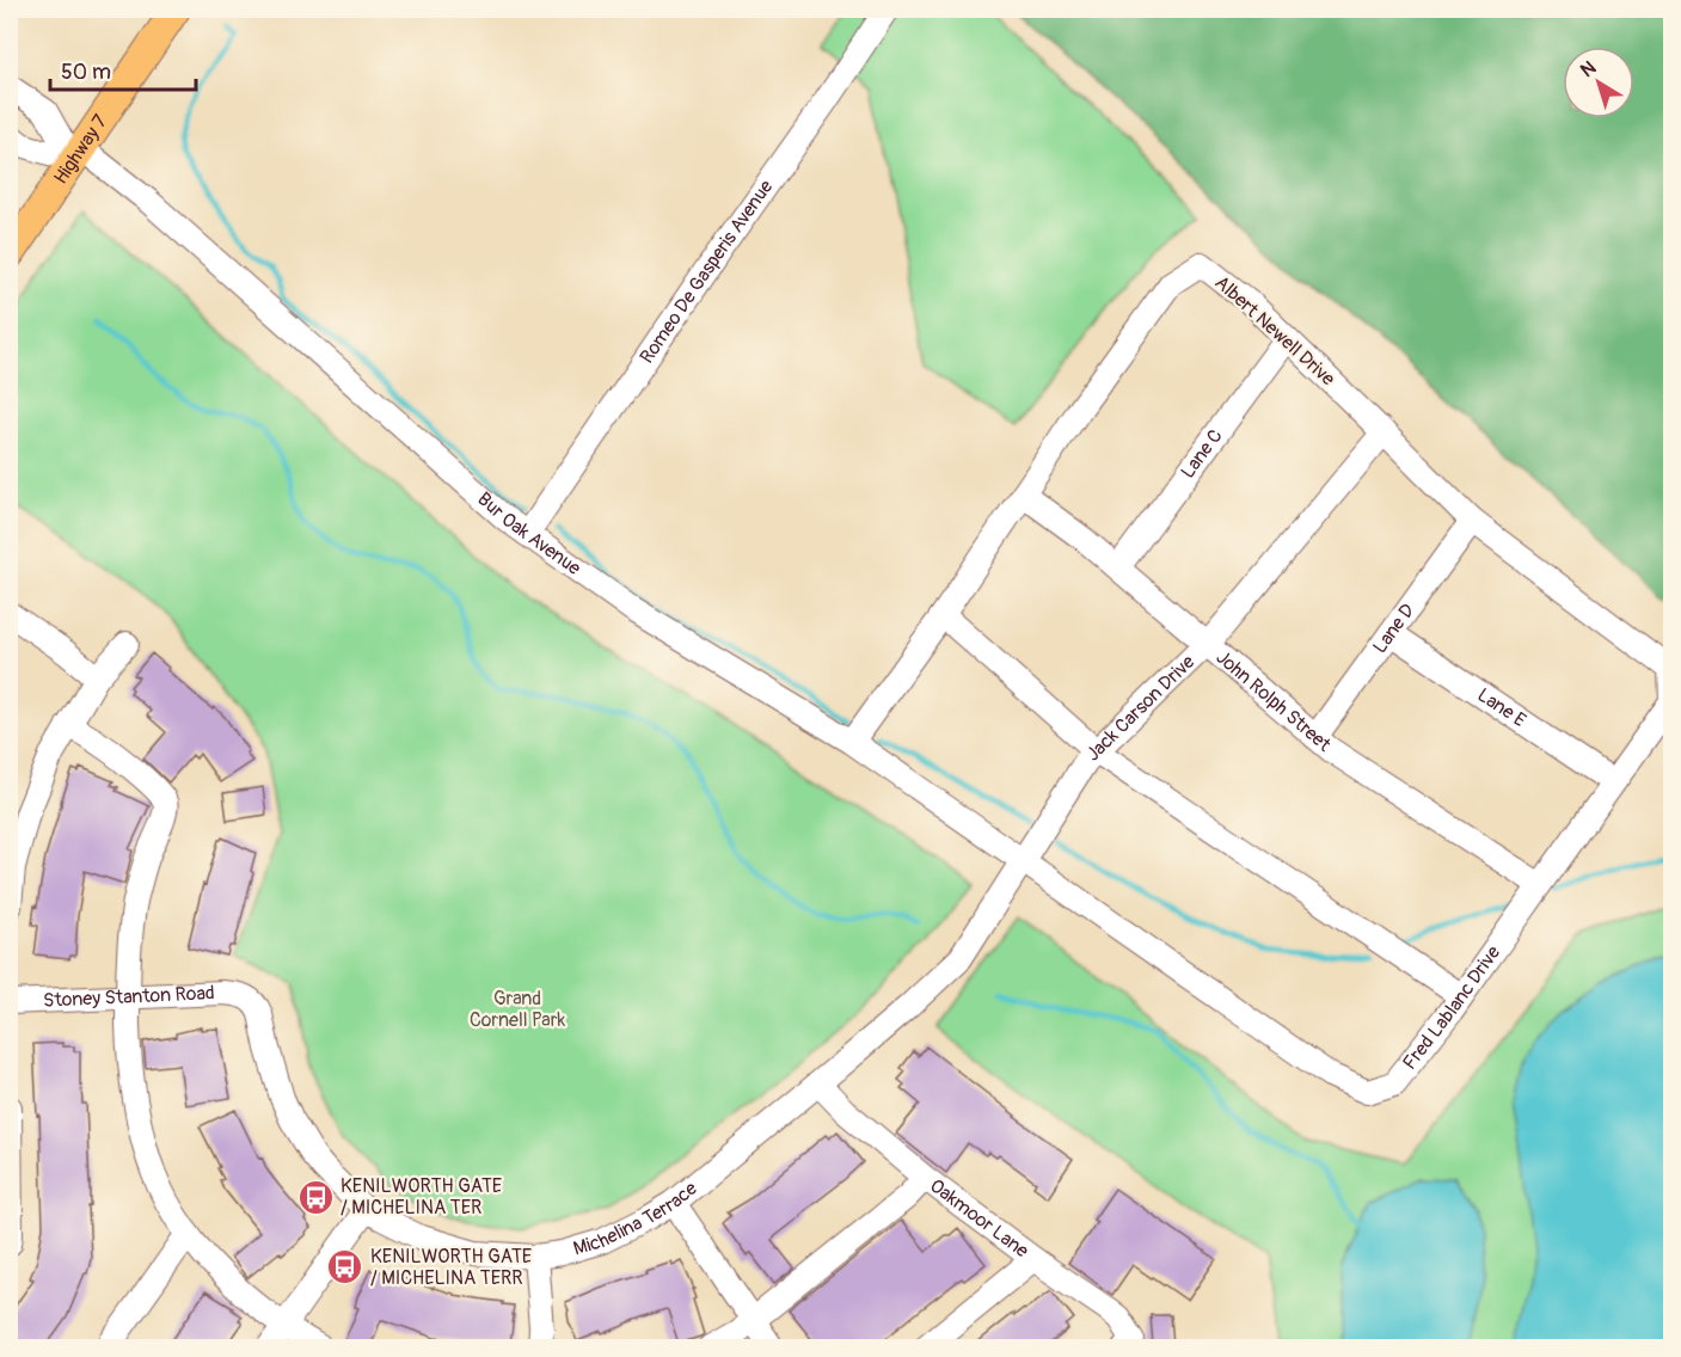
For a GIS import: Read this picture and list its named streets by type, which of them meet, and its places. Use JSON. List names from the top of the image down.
{
  "streets": {
    "main road": ["Highway 7"],
    "street": [
      "Romeo De Gasperis Avenue",
      "Albert Newell Drive",
      "Lane C",
      "Bur Oak Avenue",
      "Lane D",
      "John Rolph Street",
      "Jack Carson Drive",
      "Lane E",
      "Stoney Stanton Road",
      "Fred Lablanc Drive",
      "Michelina Terrace",
      "Oakmoor Lane"
    ]
  },
  "crossings": [
    ["Highway 7", "Bur Oak Avenue"],
    ["Romeo De Gasperis Avenue", "Bur Oak Avenue"],
    ["Albert Newell Drive", "Lane C"],
    ["Albert Newell Drive", "Bur Oak Avenue"],
    ["Albert Newell Drive", "Lane D"],
    ["Albert Newell Drive", "John Rolph Street"],
    ["Albert Newell Drive", "Jack Carson Drive"],
    ["Albert Newell Drive", "Fred Lablanc Drive"],
    ["Lane C", "John Rolph Street"],
    ["Bur Oak Avenue", "Jack Carson Drive"],
    ["Bur Oak Avenue", "Fred Lablanc Drive"],
    ["Bur Oak Avenue", "Michelina Terrace"],
    ["Lane D", "John Rolph Street"],
    ["Lane D", "Lane E"],
    ["John Rolph Street", "Jack Carson Drive"],
    ["John Rolph Street", "Fred Lablanc Drive"],
    ["Jack Carson Drive", "Fred Lablanc Drive"],
    ["Jack Carson Drive", "Michelina Terrace"],
    ["Lane E", "Fred Lablanc Drive"],
    ["Stoney Stanton Road", "Michelina Terrace"],
    ["Fred Lablanc Drive", "Michelina Terrace"],
    ["Michelina Terrace", "Oakmoor Lane"]
  ],
  "parks": ["Grand Cornell Park"],
  "places": {
    "bus stop": ["KENILWORTH GATE / MICHELINA TER", "KENILWORTH GATE / MICHELINA TERR"]
  },
  "scale_bar": "50 m",
  "north": "top left"
}
